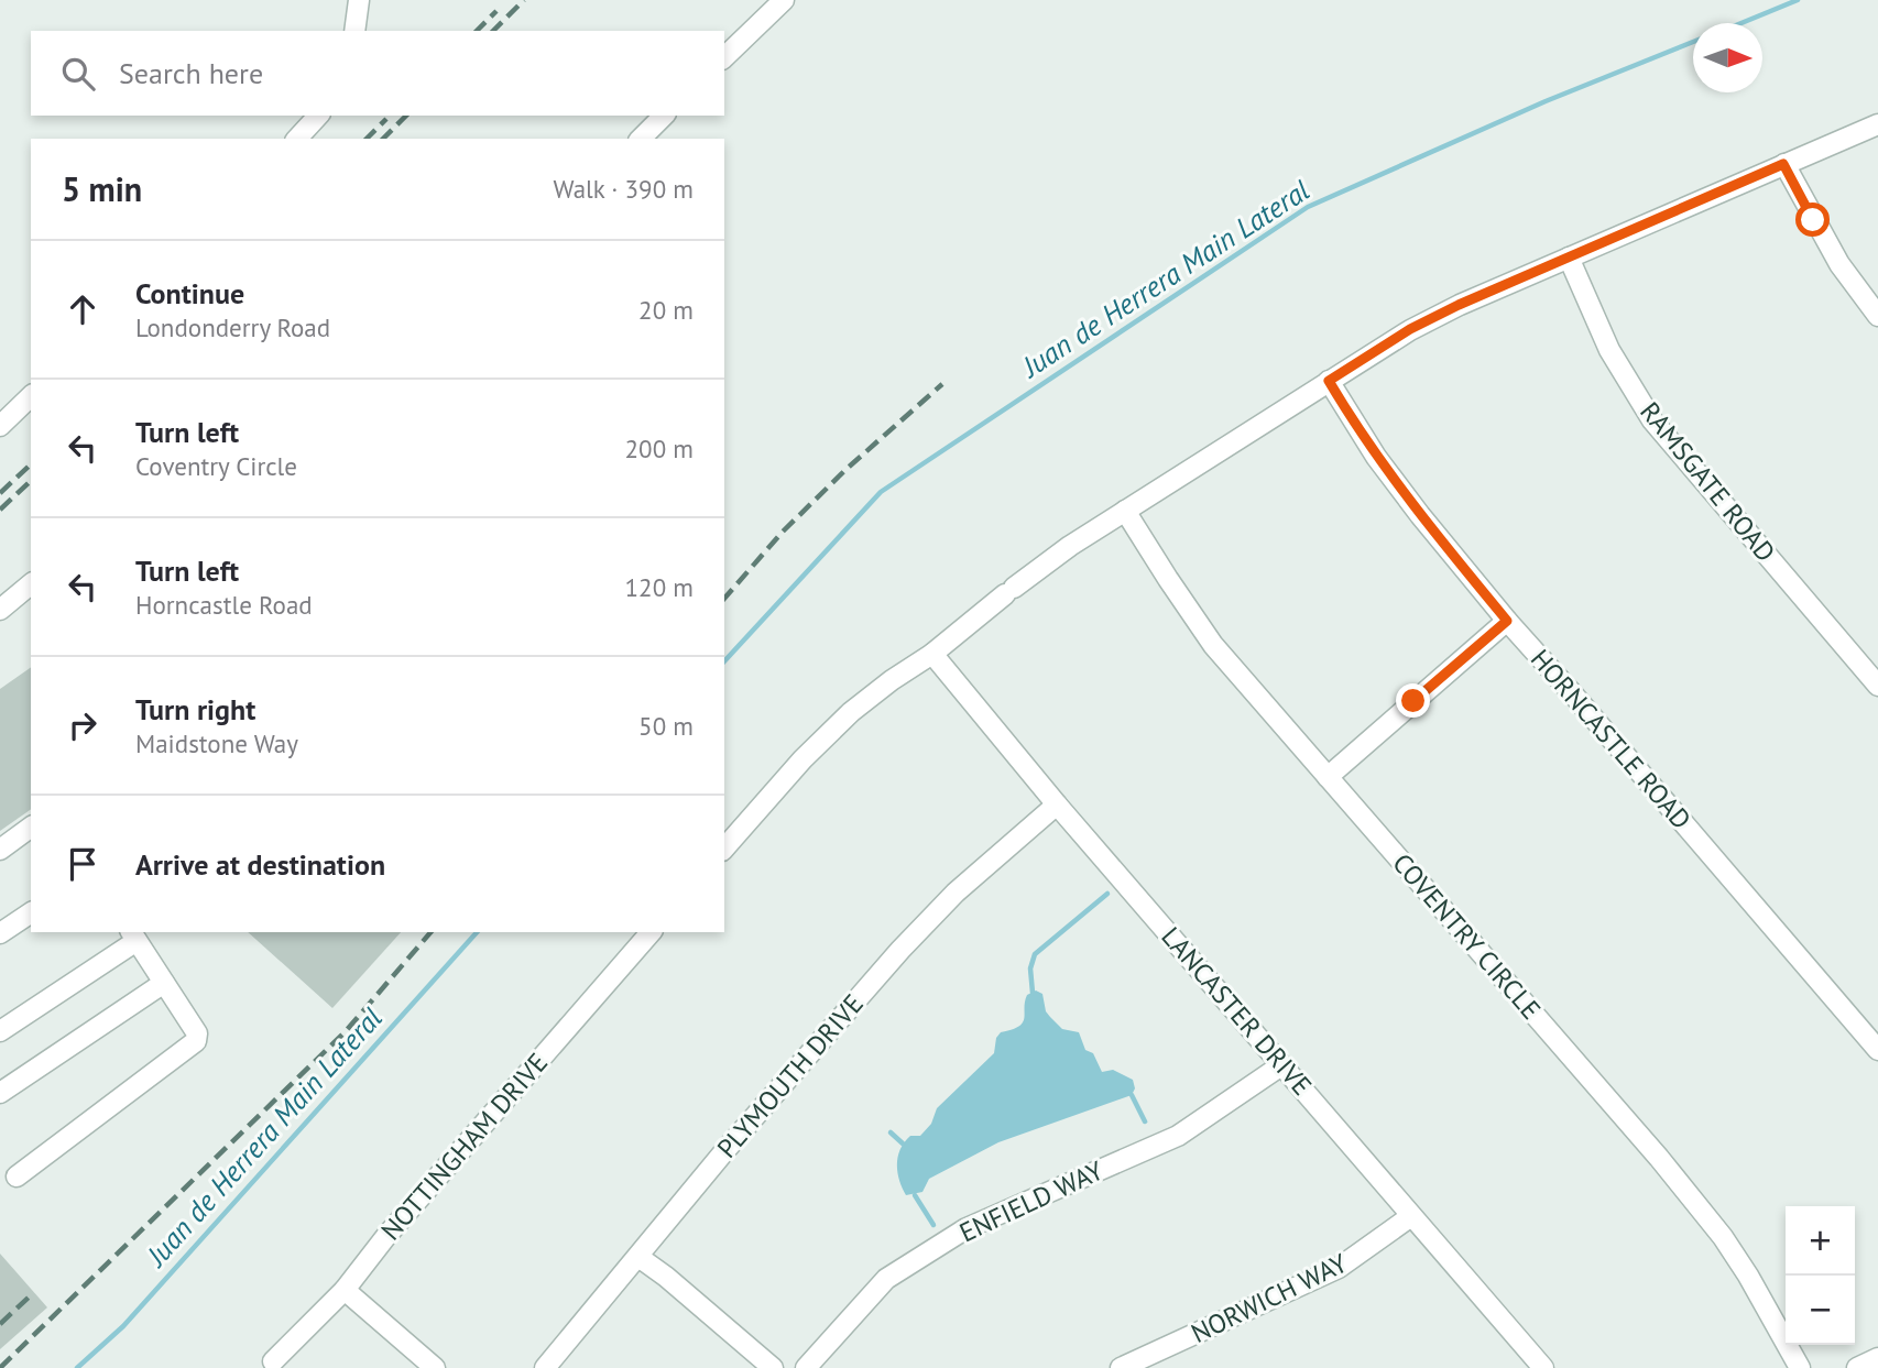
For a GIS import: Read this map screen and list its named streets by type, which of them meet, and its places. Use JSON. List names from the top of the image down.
{
  "streets": {
    "street": [
      "RAMSGATE ROAD",
      "HORNCASTLE ROAD",
      "COVENTRY CIRCLE",
      "LANCASTER DRIVE",
      "PLYMOUTH DRIVE",
      "NOTTINGHAM DRIVE",
      "ENFIELD WAY",
      "NORWICH WAY"
    ]
  },
  "crossings": [
    ["LANCASTER DRIVE", "PLYMOUTH DRIVE"],
    ["LANCASTER DRIVE", "ENFIELD WAY"],
    ["LANCASTER DRIVE", "NORWICH WAY"]
  ],
  "water": ["Juan de Herrera Main Lateral"],
  "north": "right",
  "page": {
    "search": "Search here",
    "heading": ["5 min", "Walk · 390 m"],
    "list": [
      ["Continue", "Londonderry Road", "20 m"],
      ["Turn left", "Coventry Circle", "200 m"],
      ["Turn left", "Horncastle Road", "120 m"],
      ["Turn right", "Maidstone Way", "50 m"],
      "Arrive at destination"
    ],
    "map_buttons": ["+", "−"]
  }
}
